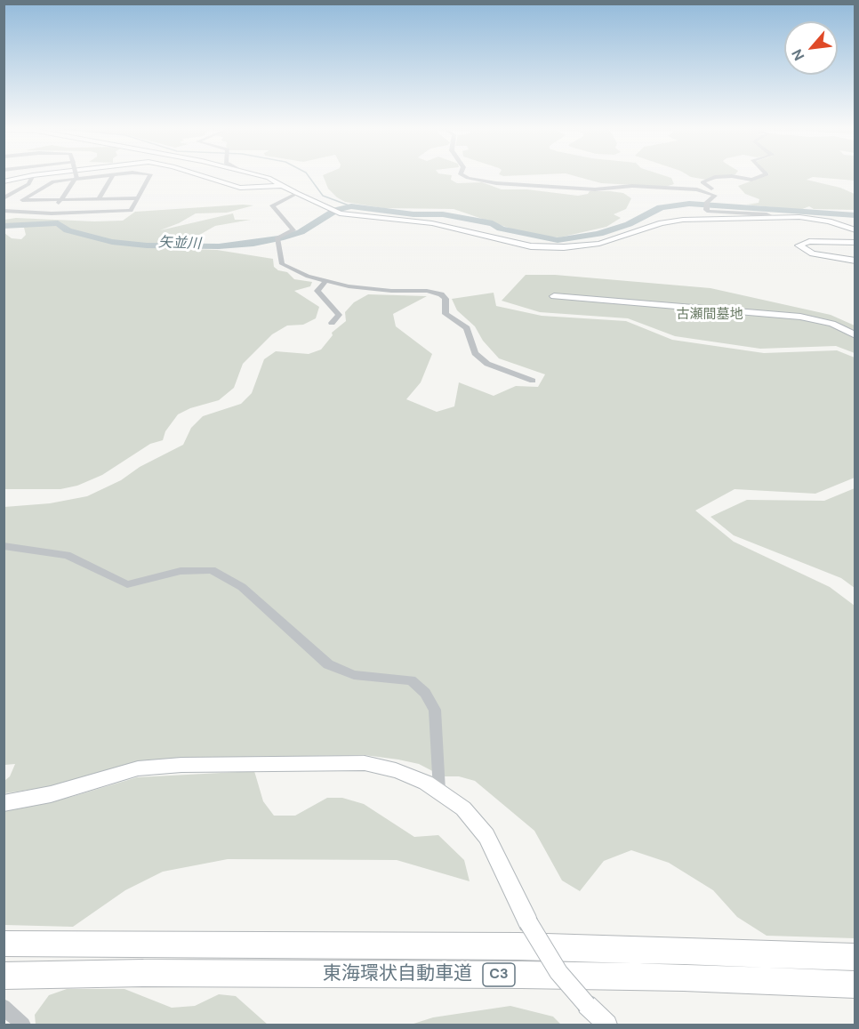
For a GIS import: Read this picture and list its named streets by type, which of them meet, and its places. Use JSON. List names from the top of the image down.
{
  "streets": {
    "highway": ["東海環状自動車道", "C3"]
  },
  "water": ["矢並川"],
  "parks": ["古瀬間墓地"],
  "north": "bottom left"
}
